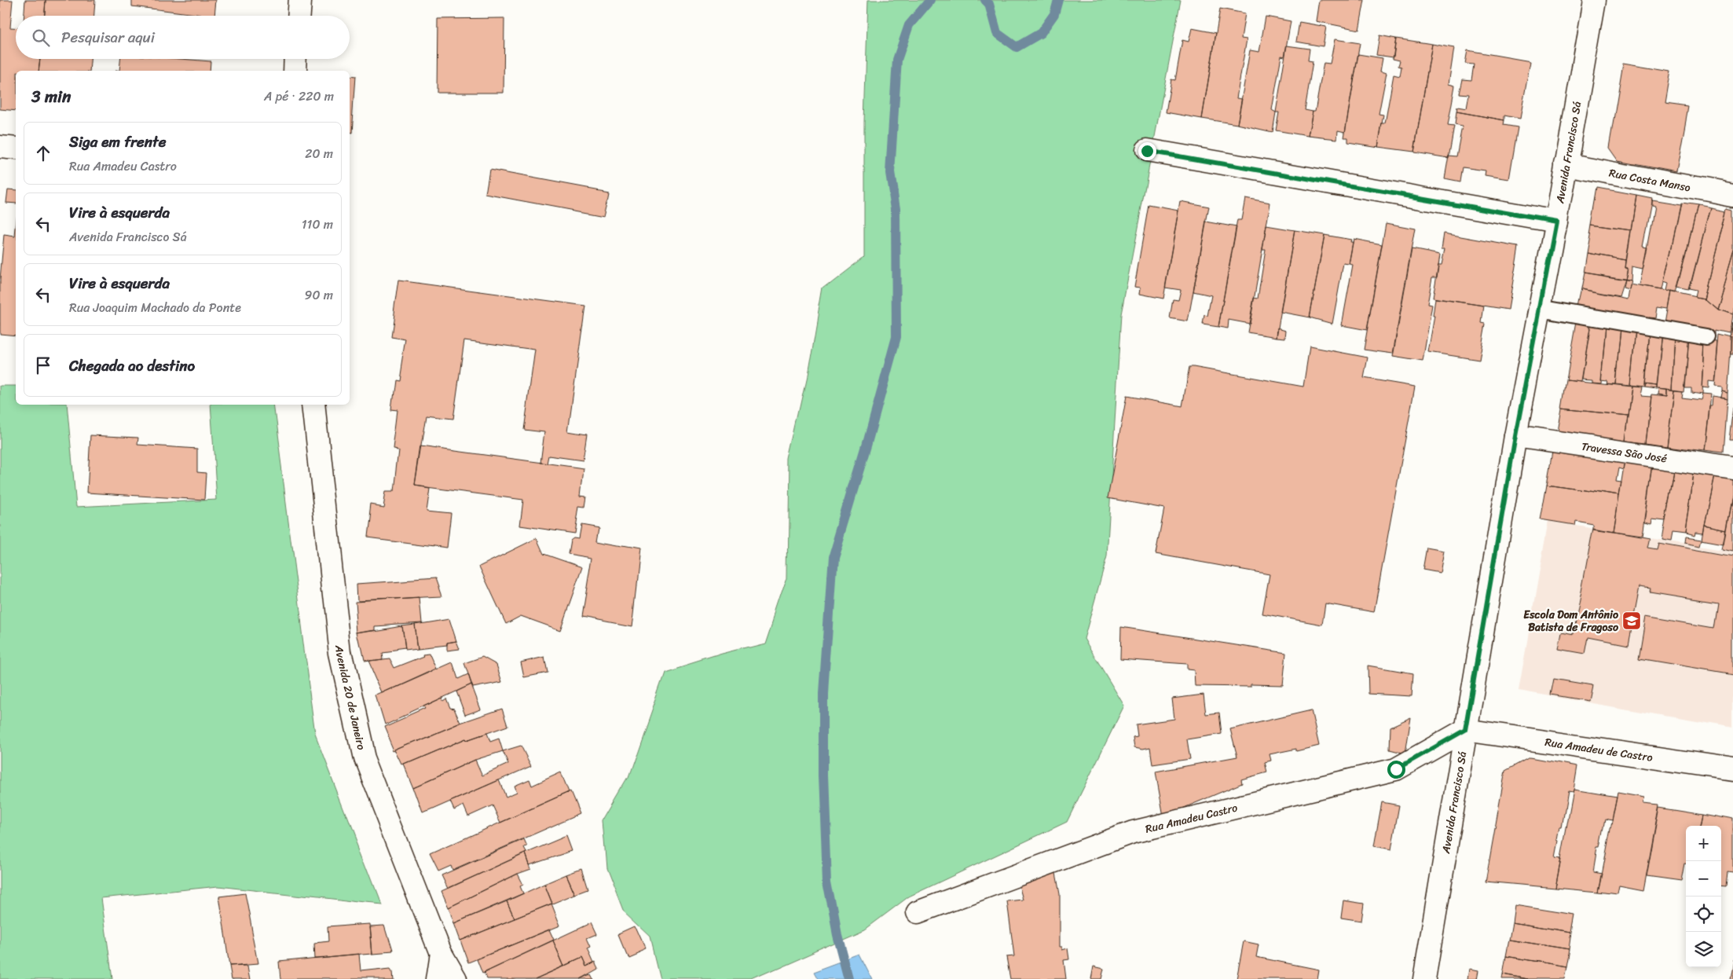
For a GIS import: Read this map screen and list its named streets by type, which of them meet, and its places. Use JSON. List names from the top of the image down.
{
  "streets": {
    "street": [
      "Avenida Francisco Sá",
      "Rua Costa Manso",
      "Travessa São José",
      "Avenida 20 de Janeiro",
      "Rua Amadeu de Castro",
      "Rua Amadeu Castro"
    ]
  },
  "crossings": [
    ["Avenida Francisco Sá", "Rua Costa Manso"],
    ["Avenida Francisco Sá", "Travessa São José"],
    ["Avenida Francisco Sá", "Rua Amadeu de Castro"],
    ["Avenida Francisco Sá", "Rua Amadeu Castro"],
    ["Rua Amadeu de Castro", "Rua Amadeu Castro"]
  ],
  "places": {
    "school or university": ["Escola Dom Antônio Batista de Fragoso"]
  },
  "page": {
    "search": "Pesquisar aqui",
    "heading": ["3 min", "A pé · 220 m"],
    "list": [
      ["Siga em frente", "Rua Amadeu Castro", "20 m"],
      ["Vire à esquerda", "Avenida Francisco Sá", "110 m"],
      ["Vire à esquerda", "Rua Joaquim Machado da Ponte", "90 m"],
      "Chegada ao destino"
    ],
    "map_buttons": ["+", "−"]
  }
}
